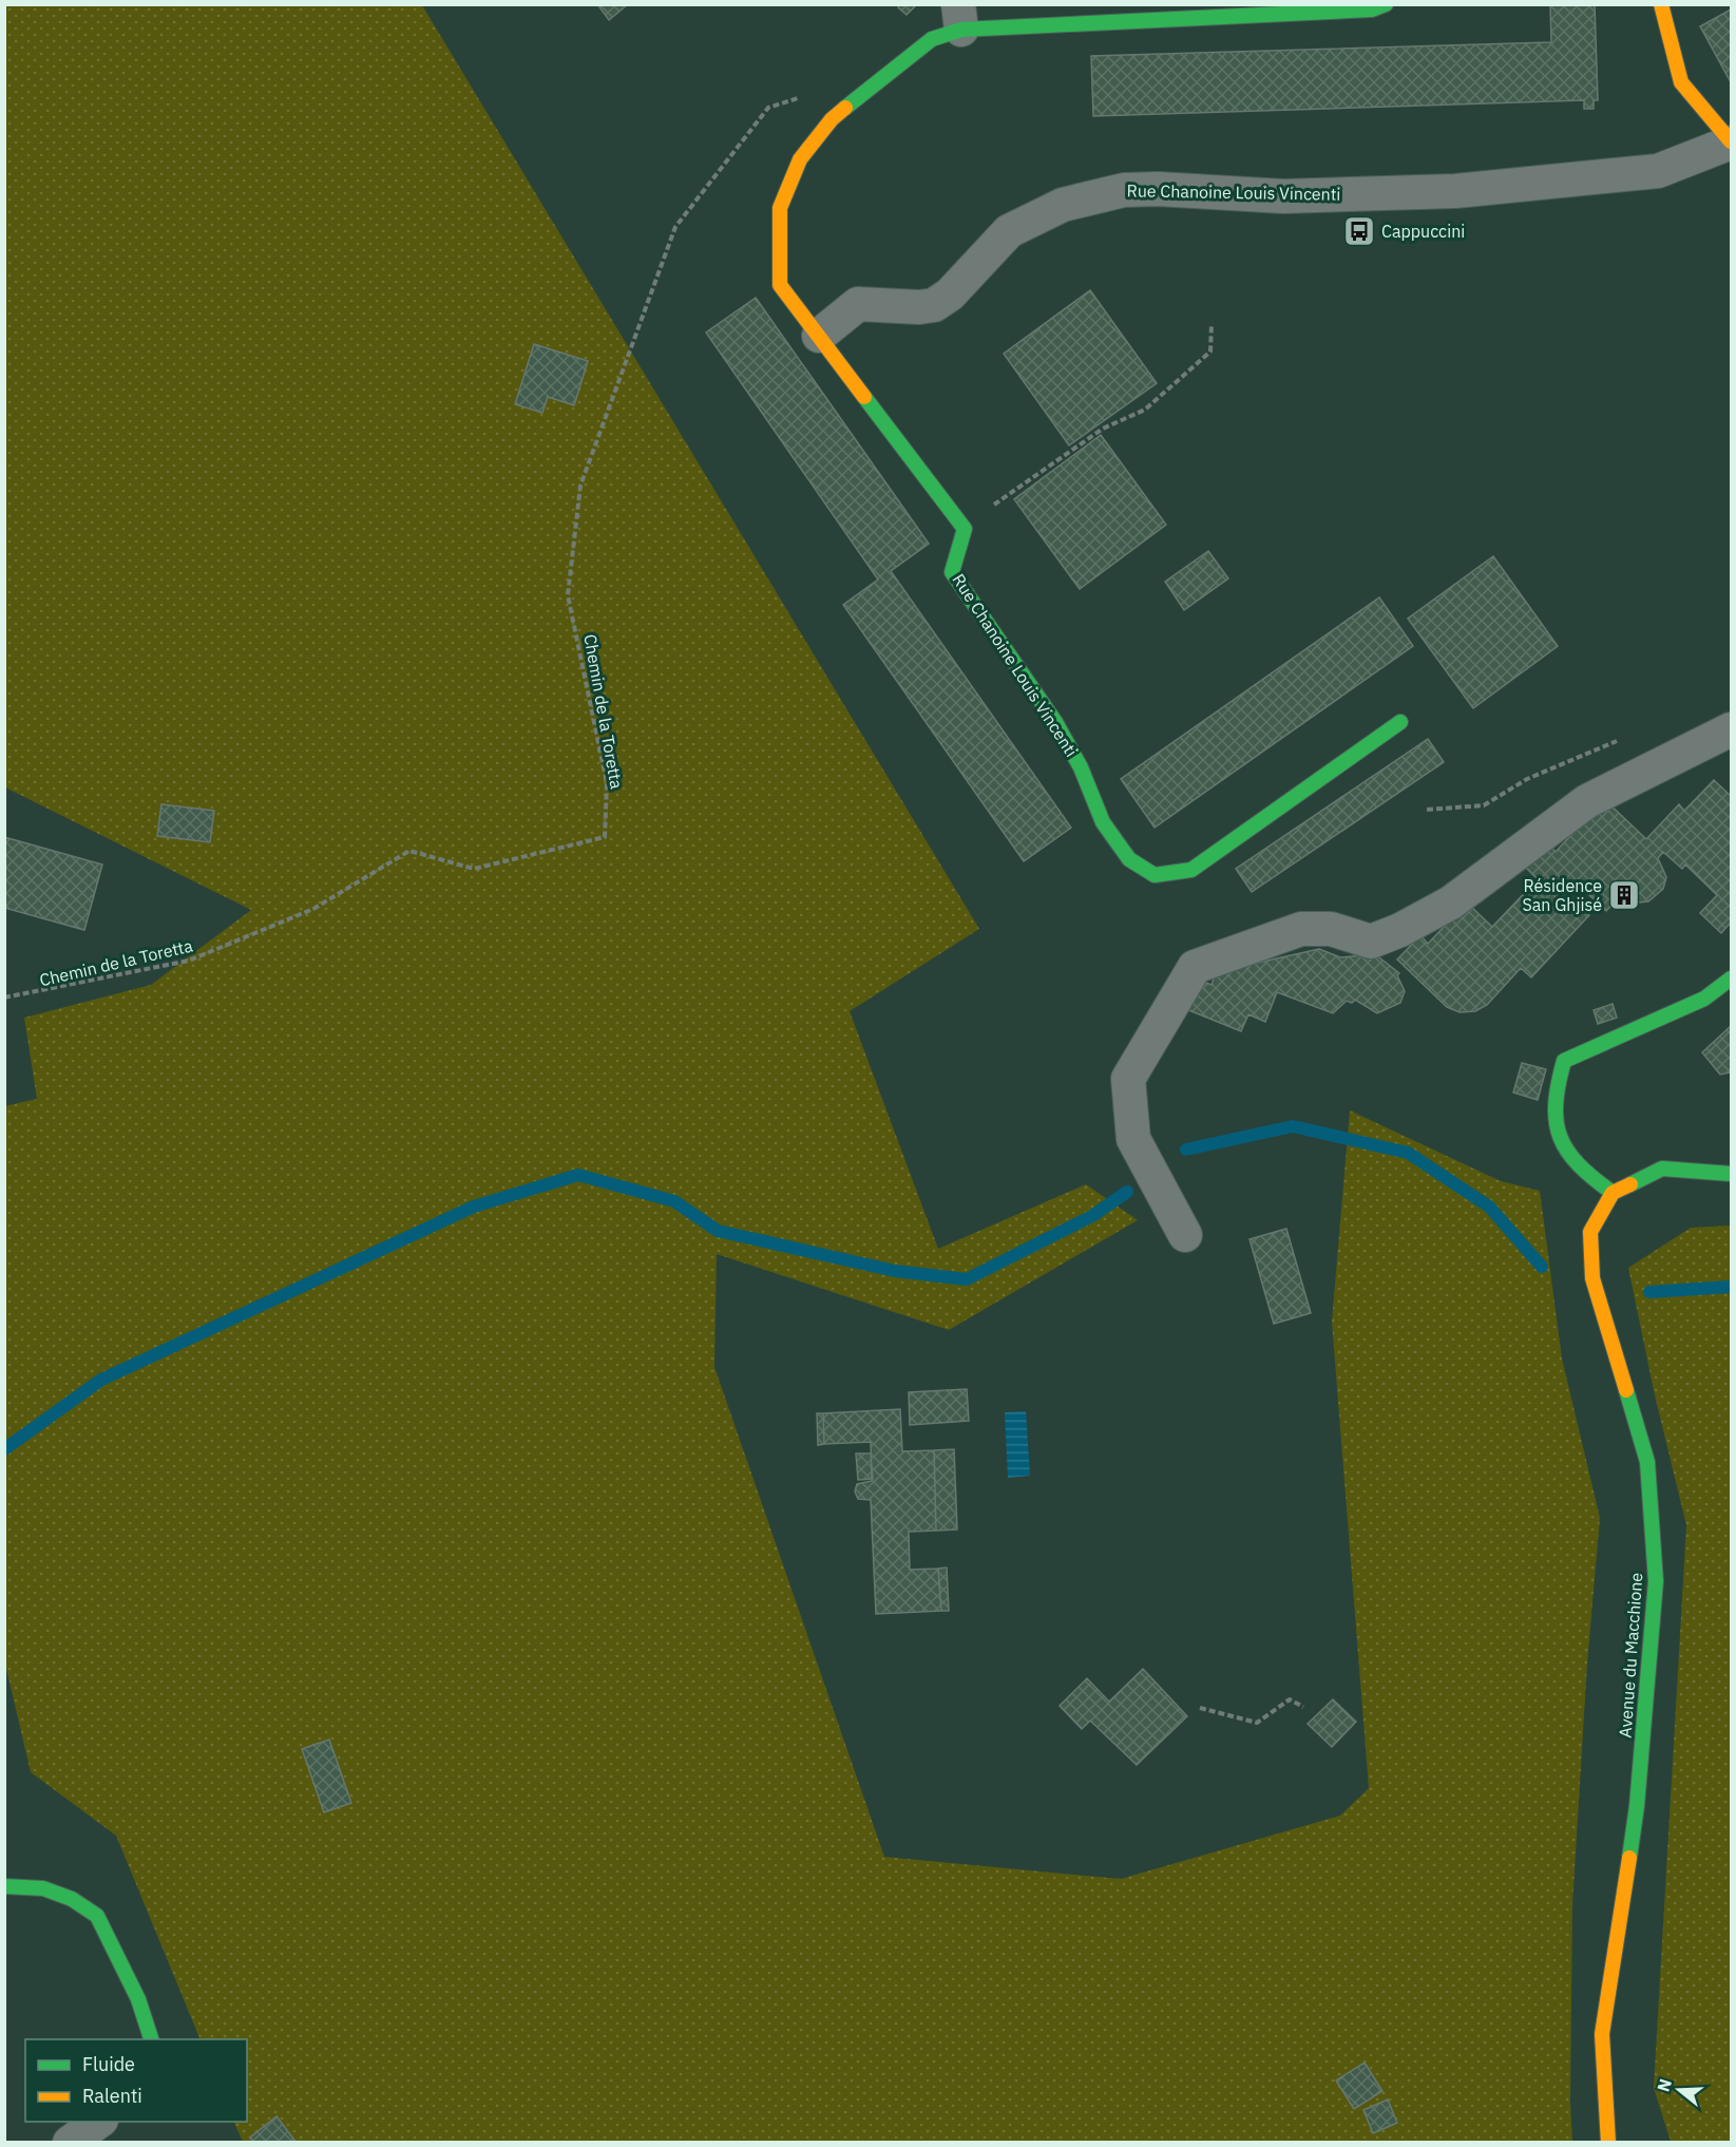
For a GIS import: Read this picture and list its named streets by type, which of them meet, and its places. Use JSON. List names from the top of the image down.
{
  "streets": {
    "street": ["Rue Chanoine Louis Vincenti", "Avenue du Macchione"],
    "path": ["Chemin de la Toretta"]
  },
  "places": {
    "bus stop": ["Cappuccini"],
    "building": ["Résidence San Ghjisé"]
  },
  "legend": ["Fluide", "Ralenti"],
  "north": "left"
}
